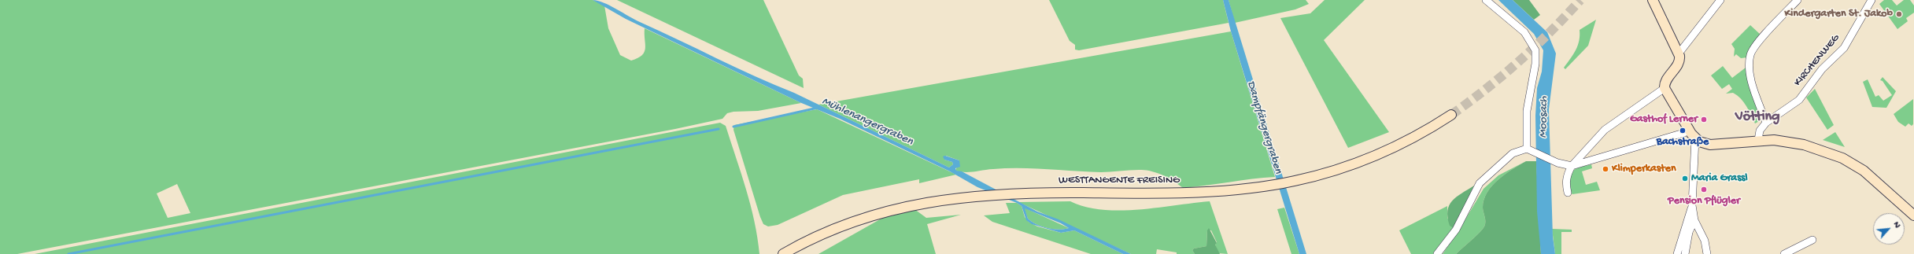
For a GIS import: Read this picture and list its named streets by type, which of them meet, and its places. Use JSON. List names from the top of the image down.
{
  "streets": {
    "main road": ["WESTTANGENTE FREISING"],
    "street": ["KIRCHENWEG"]
  },
  "districts": ["Vötting"],
  "water": ["Moosach", "Mühlenangergraben", "Dampfängergraben"],
  "places": [
    "Kindergarten St. Jakob",
    "Gasthof Lerner",
    "Bachstraße",
    "Klimperkasten",
    "Maria Grassl",
    "Pension Pflügler"
  ],
  "north": "top right"
}
